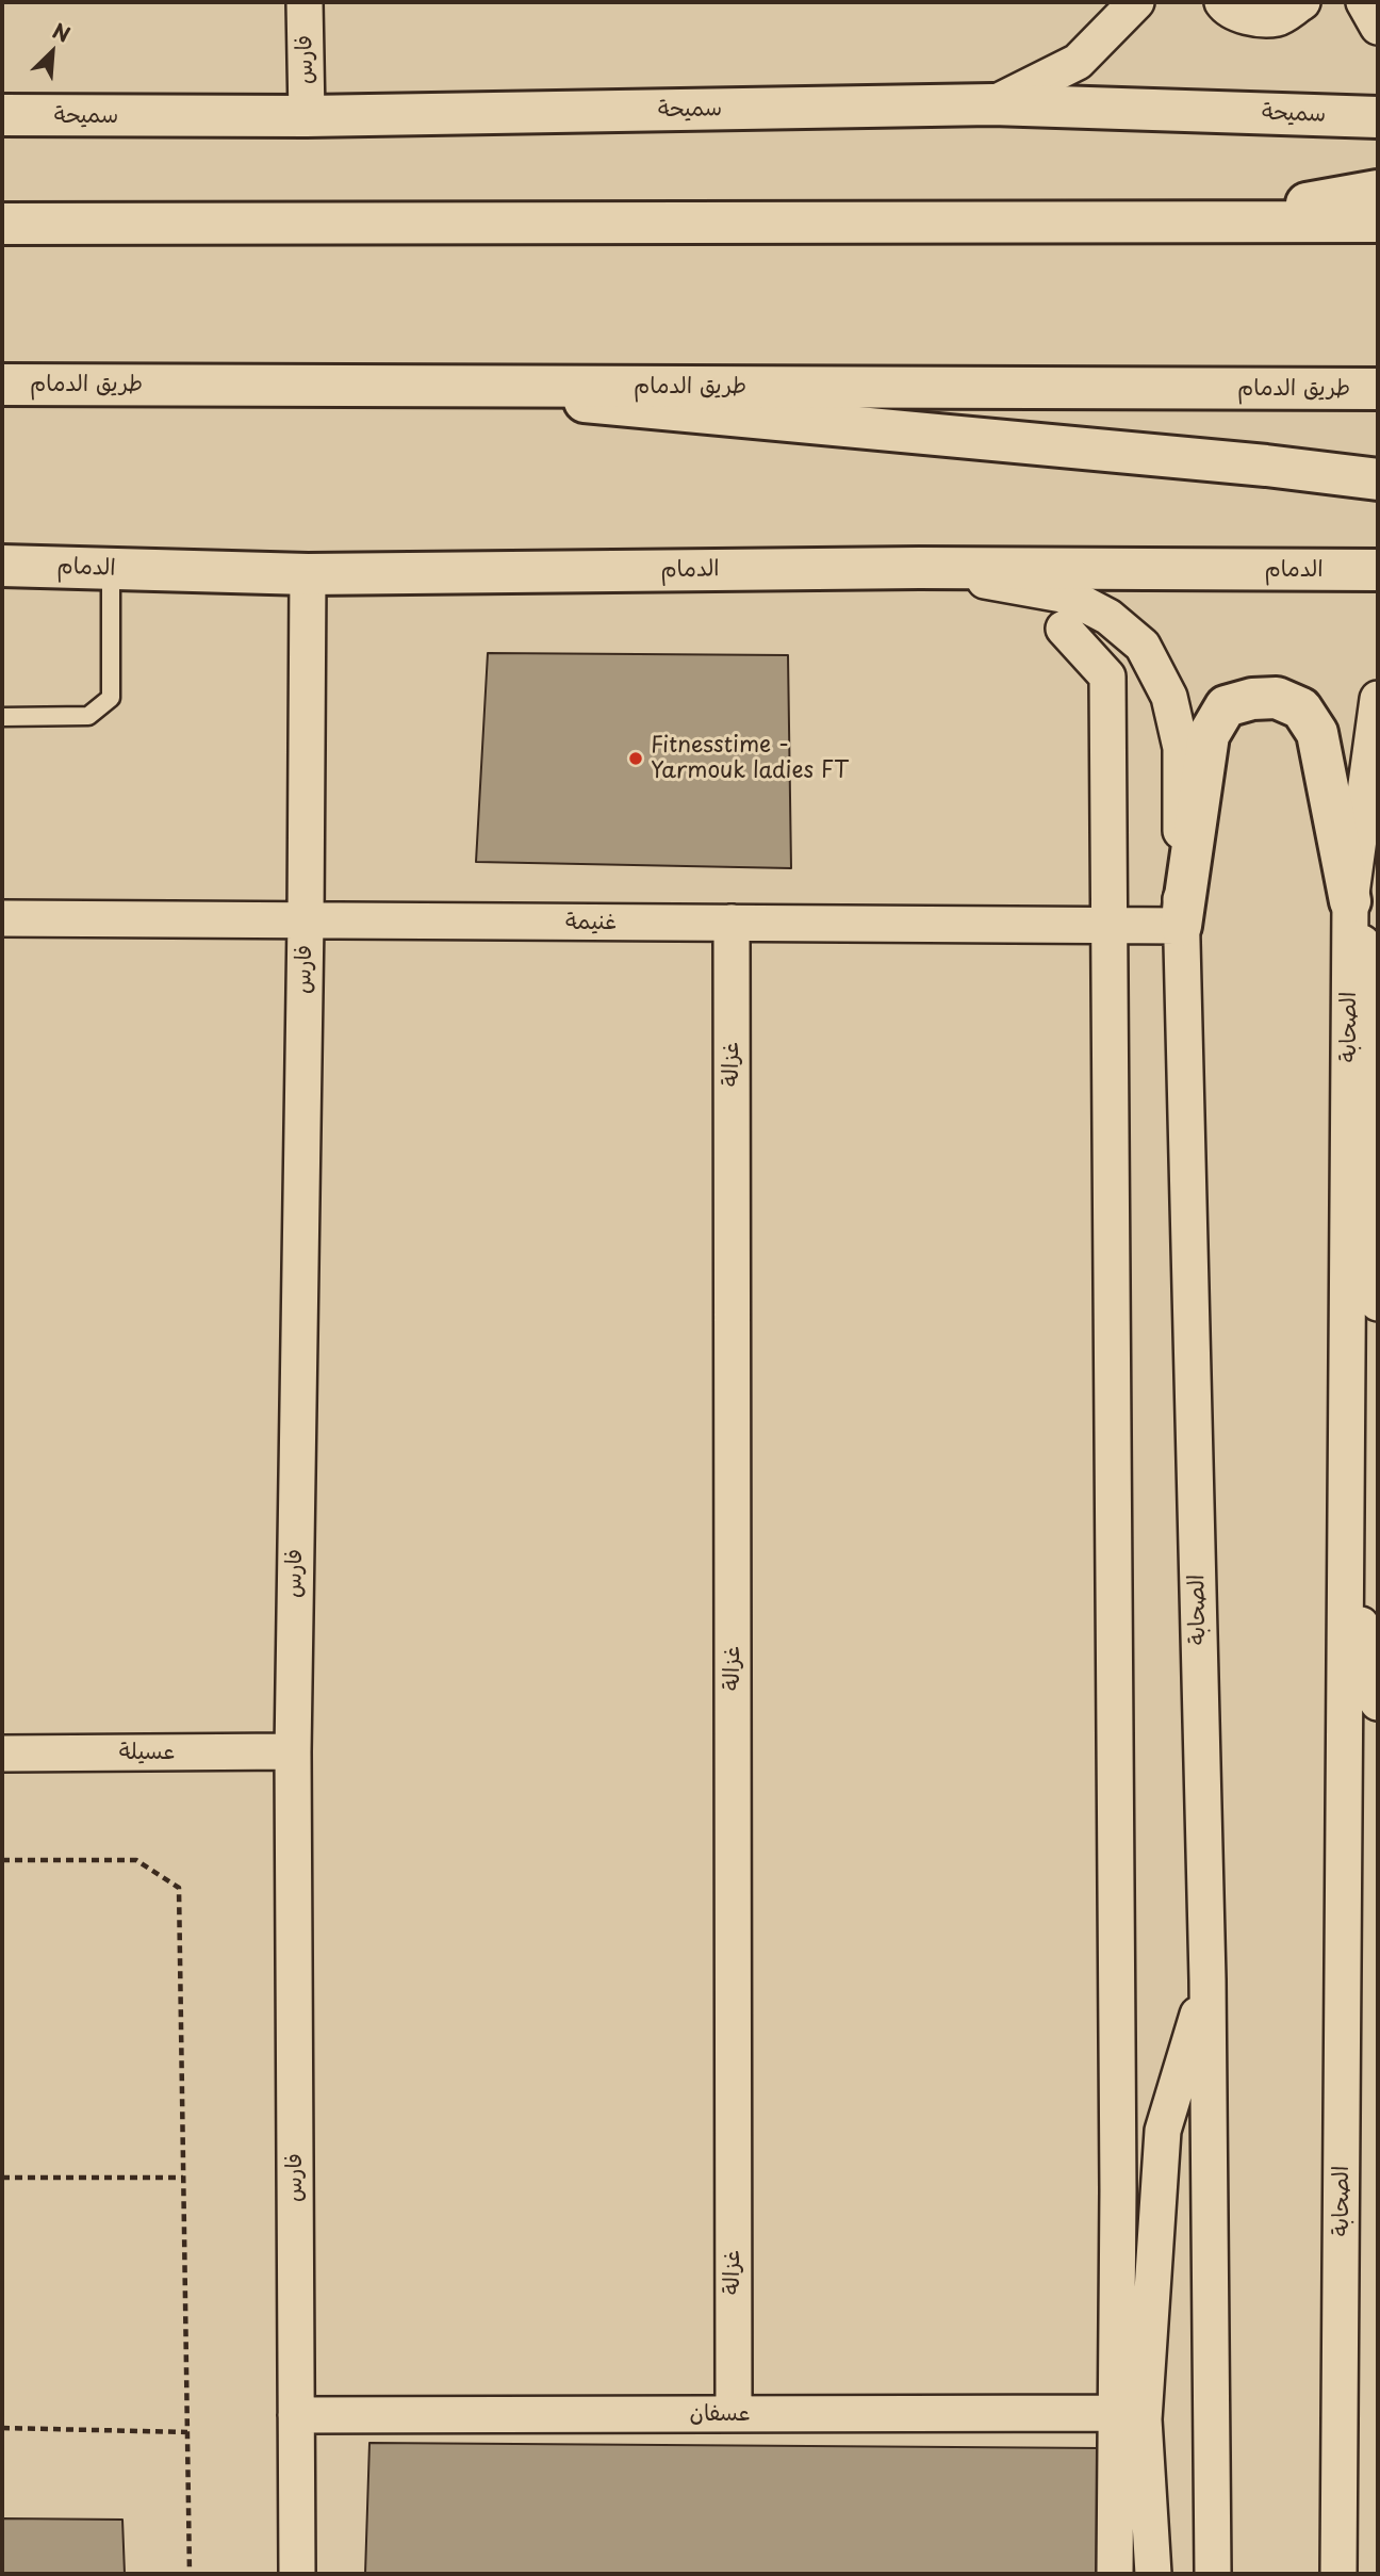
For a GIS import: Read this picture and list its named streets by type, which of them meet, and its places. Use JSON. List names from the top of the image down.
{
  "streets": {
    "main road": ["سميحة", "طريق الدمام", "الدمام"],
    "street": [
      "فارس",
      "غنيمة",
      "الصحابة",
      "غزالة",
      "عسيلة",
      "عسفان"
    ]
  },
  "crossings": [
    ["فارس", "سميحة"],
    ["فارس", "الدمام"],
    ["فارس", "غنيمة"],
    ["فارس", "عسيلة"],
    ["فارس", "عسفان"],
    ["الدمام", "الصحابة"],
    ["غنيمة", "الصحابة"],
    ["غنيمة", "غزالة"],
    ["الصحابة", "عسفان"],
    ["غزالة", "عسفان"]
  ],
  "places": ["Fitnesstime - Yarmouk ladies FT"],
  "north": "top right"
}
